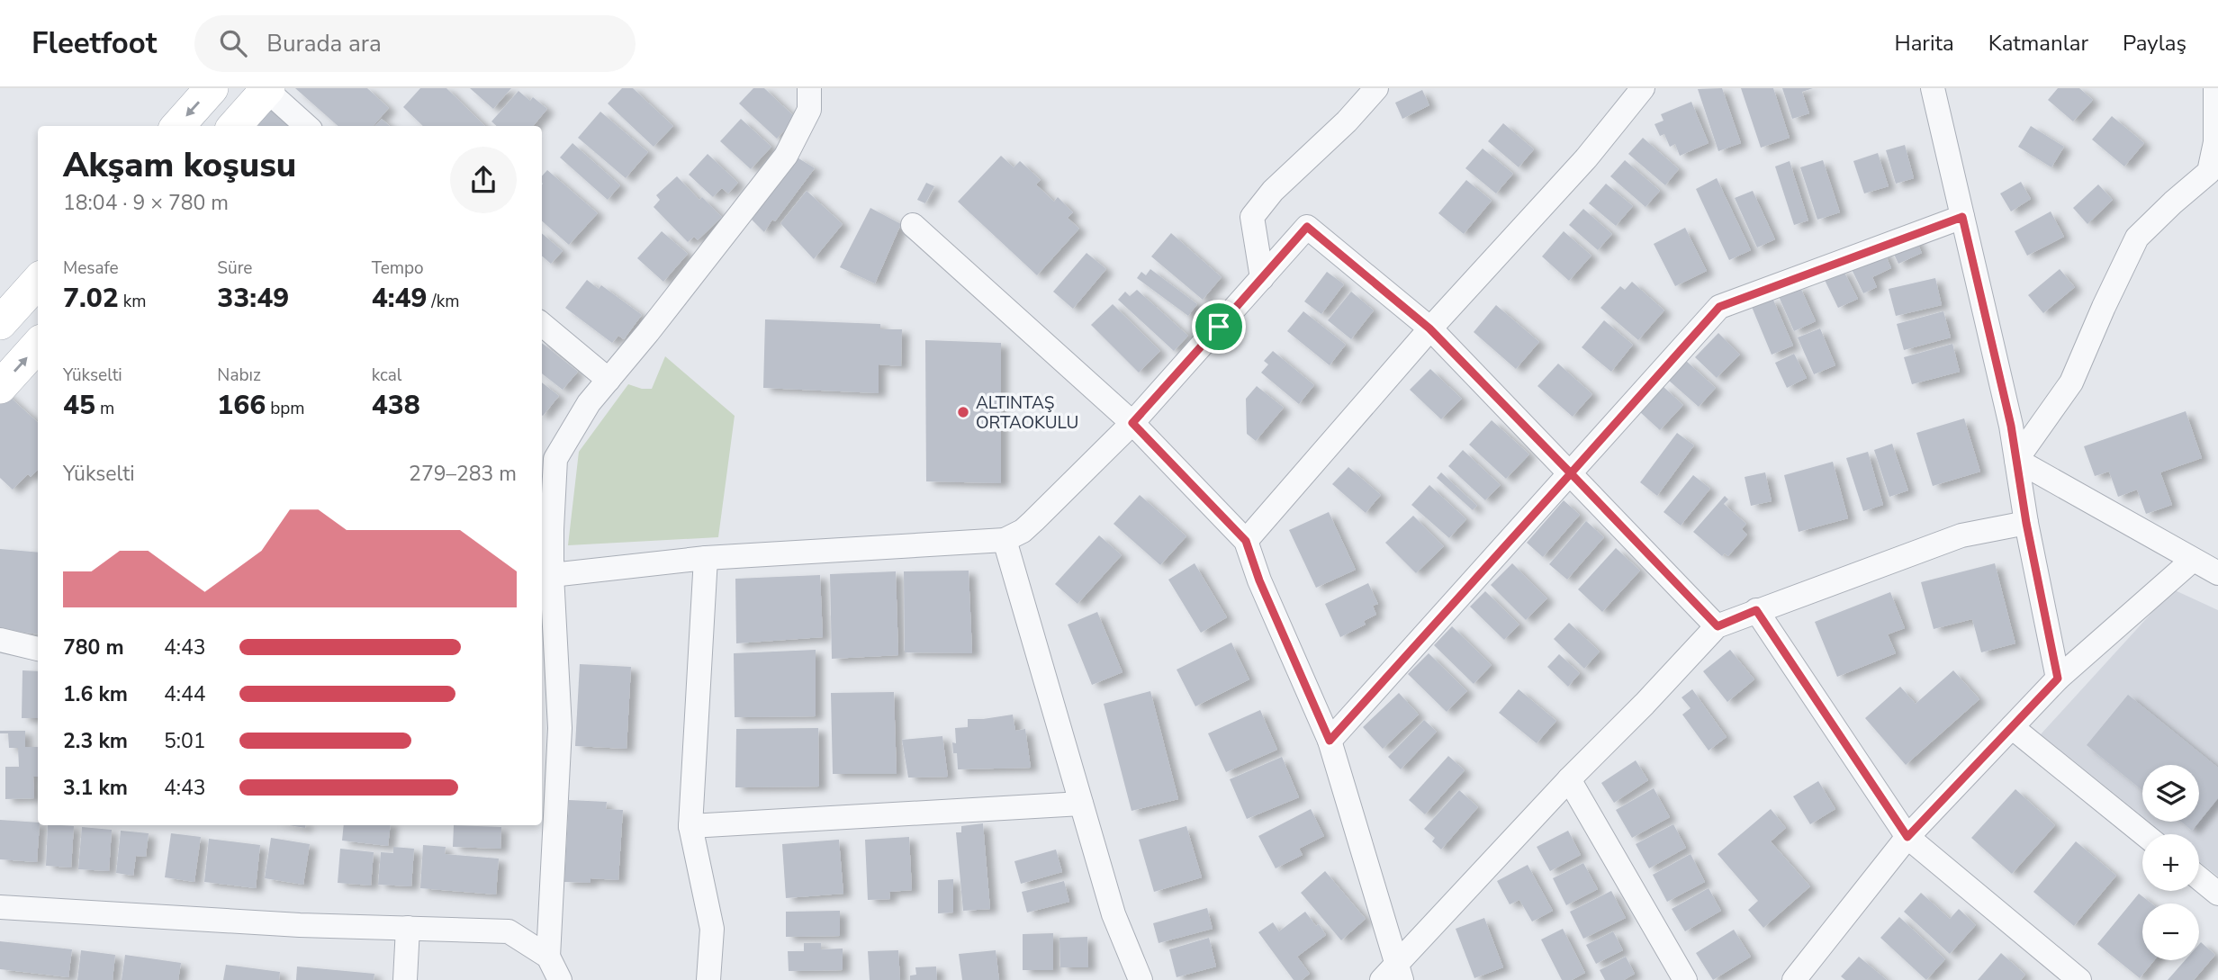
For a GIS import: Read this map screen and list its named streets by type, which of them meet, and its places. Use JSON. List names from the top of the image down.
{
  "places": ["ALTINTAŞ ORTAOKULU"],
  "page": {
    "header": "Fleetfoot",
    "search": "Burada ara",
    "nav": ["Harita", "Katmanlar", "Paylaş"],
    "heading": ["Akşam koşusu", "18:04 · 9 × 780 m"],
    "stats": [
      ["Mesafe", "7.02 km"],
      ["Süre", "33:49"],
      ["Tempo", "4:49 /km"],
      ["Yükselti", "45 m"],
      ["Nabız", "166 bpm"],
      ["kcal", "438"]
    ],
    "chart": ["Yükselti", "279–283 m"],
    "list": [
      {
        "name": "780 m",
        "note": "4:43"
      },
      {
        "name": "1.6 km",
        "note": "4:44"
      },
      {
        "name": "2.3 km",
        "note": "5:01"
      },
      {
        "name": "3.1 km",
        "note": "4:43"
      }
    ],
    "map_buttons": ["+", "−"]
  }
}
